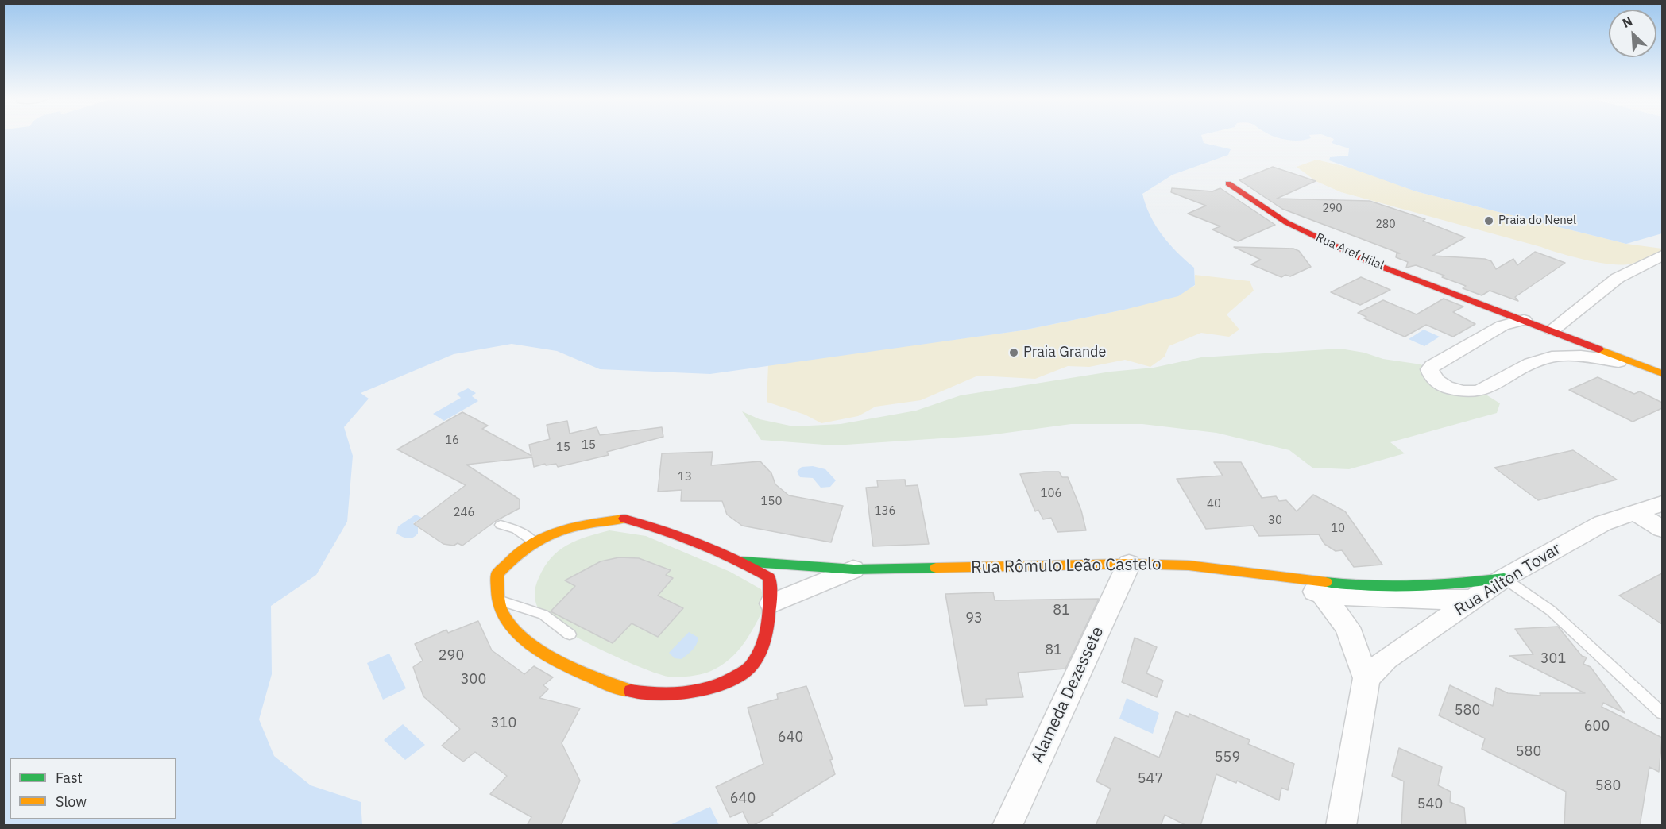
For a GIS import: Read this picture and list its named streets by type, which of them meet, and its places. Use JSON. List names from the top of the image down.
{
  "streets": {
    "street": [
      "Rua Aref Hilal",
      "Rua Rômulo Leão Castelo",
      "Rua Ailton Tovar",
      "Alameda Dezessete"
    ]
  },
  "crossings": [
    ["Rua Rômulo Leão Castelo", "Rua Ailton Tovar"],
    ["Rua Rômulo Leão Castelo", "Alameda Dezessete"]
  ],
  "places": ["Praia do Nenel", "Praia Grande"],
  "house_numbers": [
    "290",
    "280",
    "16",
    "15",
    "15",
    "13",
    "106",
    "150",
    "40",
    "136",
    "246",
    "30",
    "10",
    "81",
    "93",
    "81",
    "290",
    "301",
    "300",
    "580",
    "310",
    "600",
    "640",
    "580",
    "559",
    "547",
    "580",
    "640",
    "540"
  ],
  "legend": ["Fast", "Slow"],
  "north": "top left"
}
